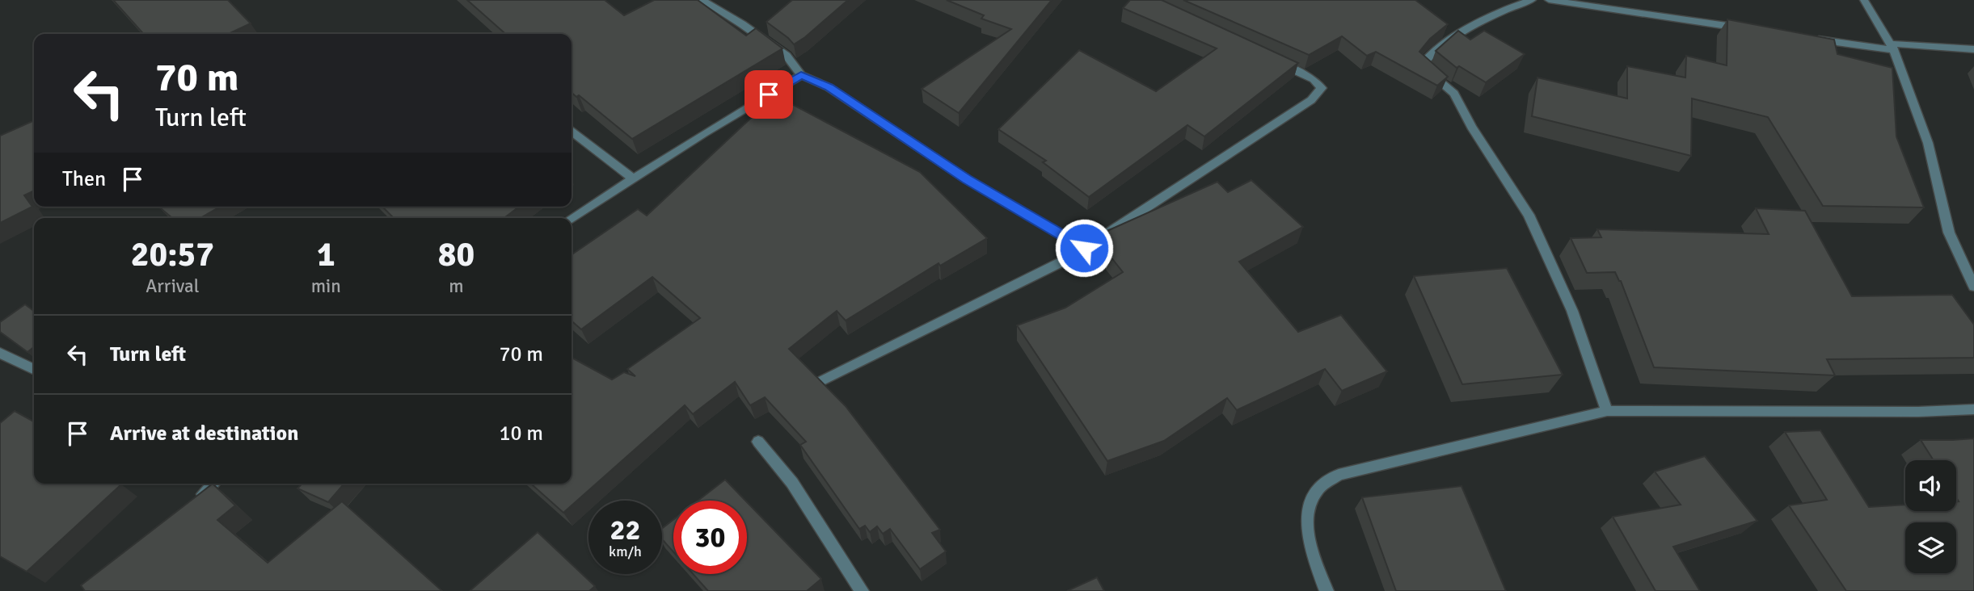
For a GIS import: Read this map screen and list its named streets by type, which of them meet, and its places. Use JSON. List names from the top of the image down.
{
  "page": {
    "turn": ["70 m", "Turn left"],
    "then": "Then",
    "eta": [
      "20:57",
      "Arrival",
      "1",
      "min",
      "80",
      "m"
    ],
    "list": [
      {
        "name": "Turn left",
        "value": "70 m"
      },
      {
        "name": "Arrive at destination",
        "value": "10 m"
      }
    ],
    "speed": "22 km/h",
    "limit": "30"
  }
}
